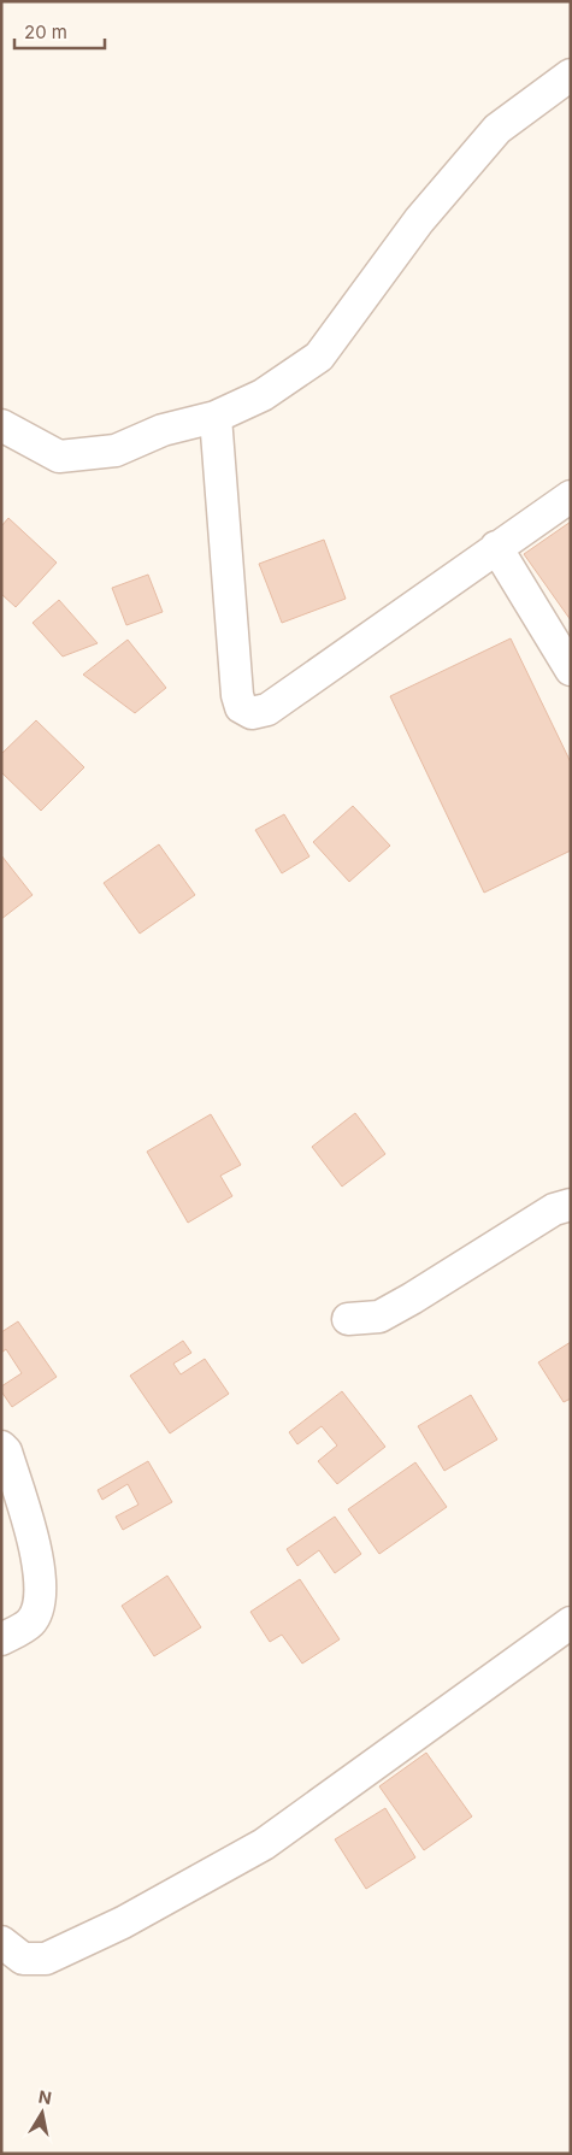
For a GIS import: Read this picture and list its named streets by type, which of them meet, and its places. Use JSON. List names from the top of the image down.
{
  "scale_bar": "20 m",
  "north": "top"
}
